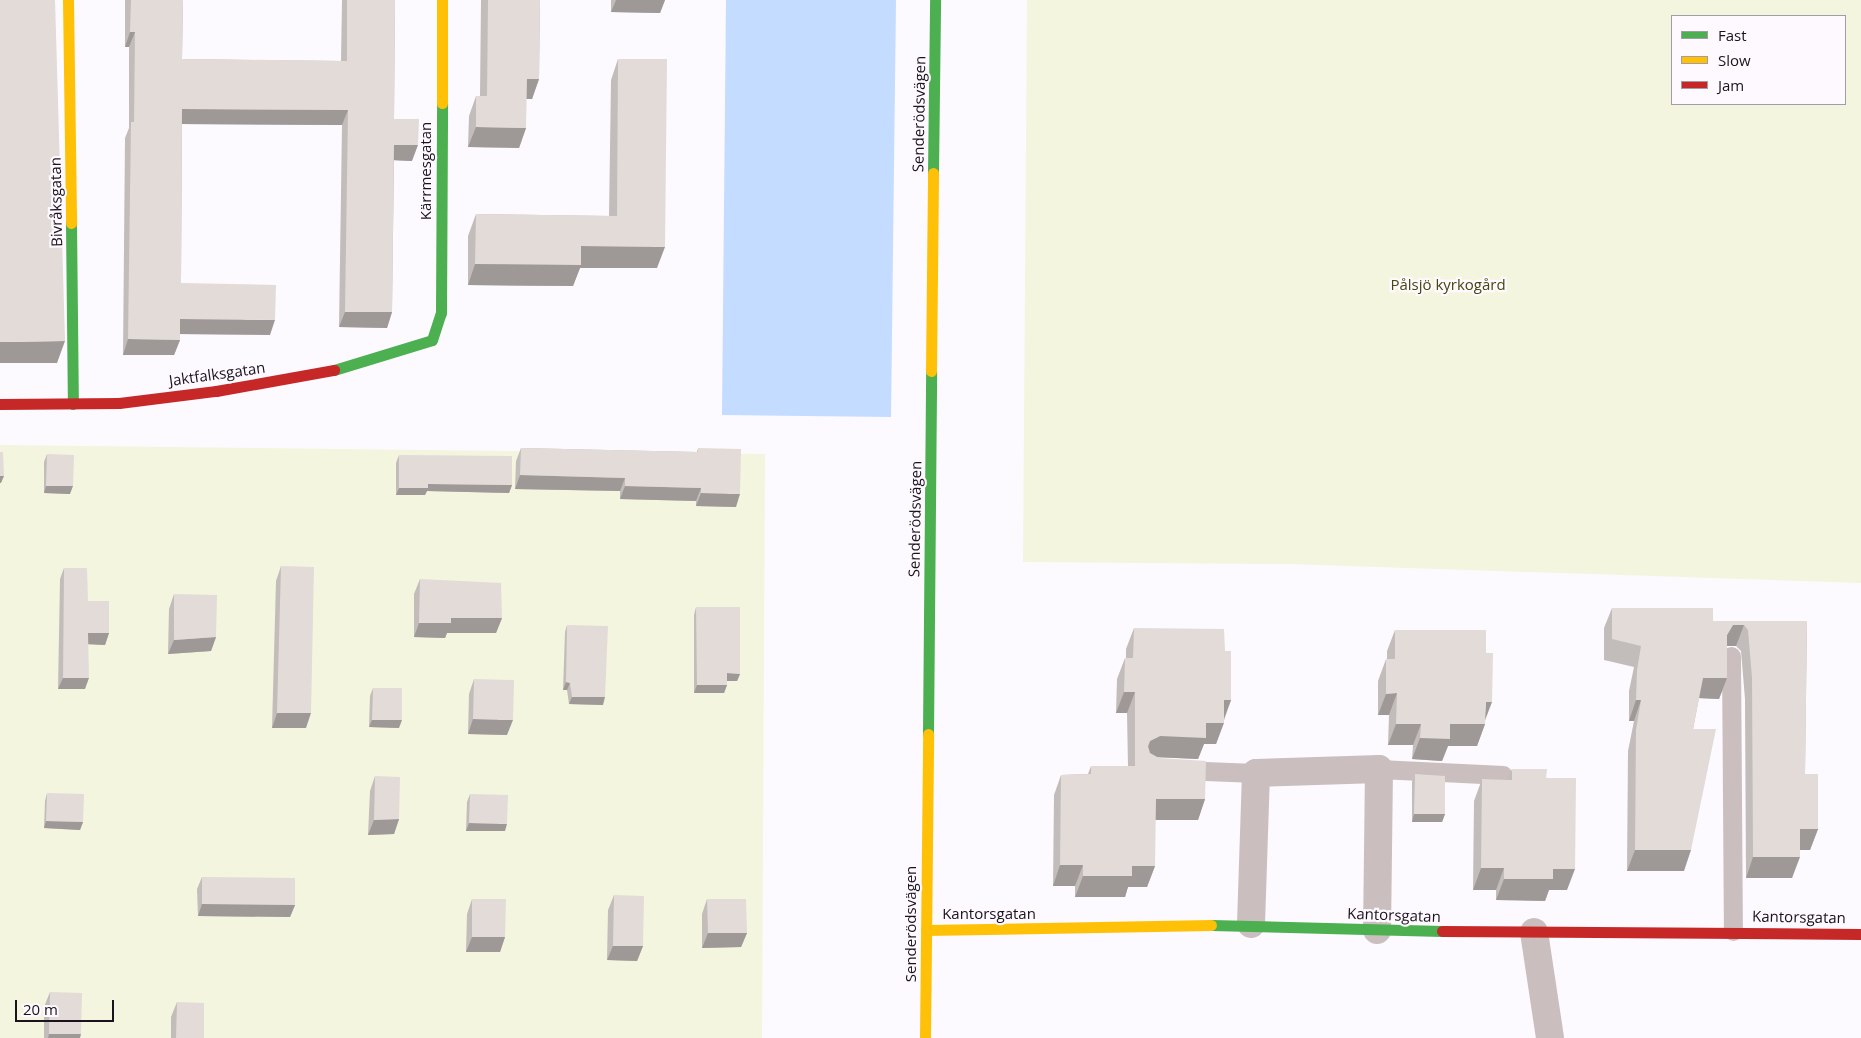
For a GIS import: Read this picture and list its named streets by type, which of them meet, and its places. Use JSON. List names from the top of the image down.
{
  "streets": {
    "street": [
      "Senderödsvägen",
      "Kärrmesgatan",
      "Bivråksgatan",
      "Jaktfalksgatan",
      "Kantorsgatan"
    ]
  },
  "crossings": [
    ["Senderödsvägen", "Kantorsgatan"],
    ["Kärrmesgatan", "Jaktfalksgatan"],
    ["Bivråksgatan", "Jaktfalksgatan"]
  ],
  "parks": ["Pålsjö kyrkogård"],
  "legend": ["Fast", "Slow", "Jam"],
  "scale_bar": "20 m"
}
